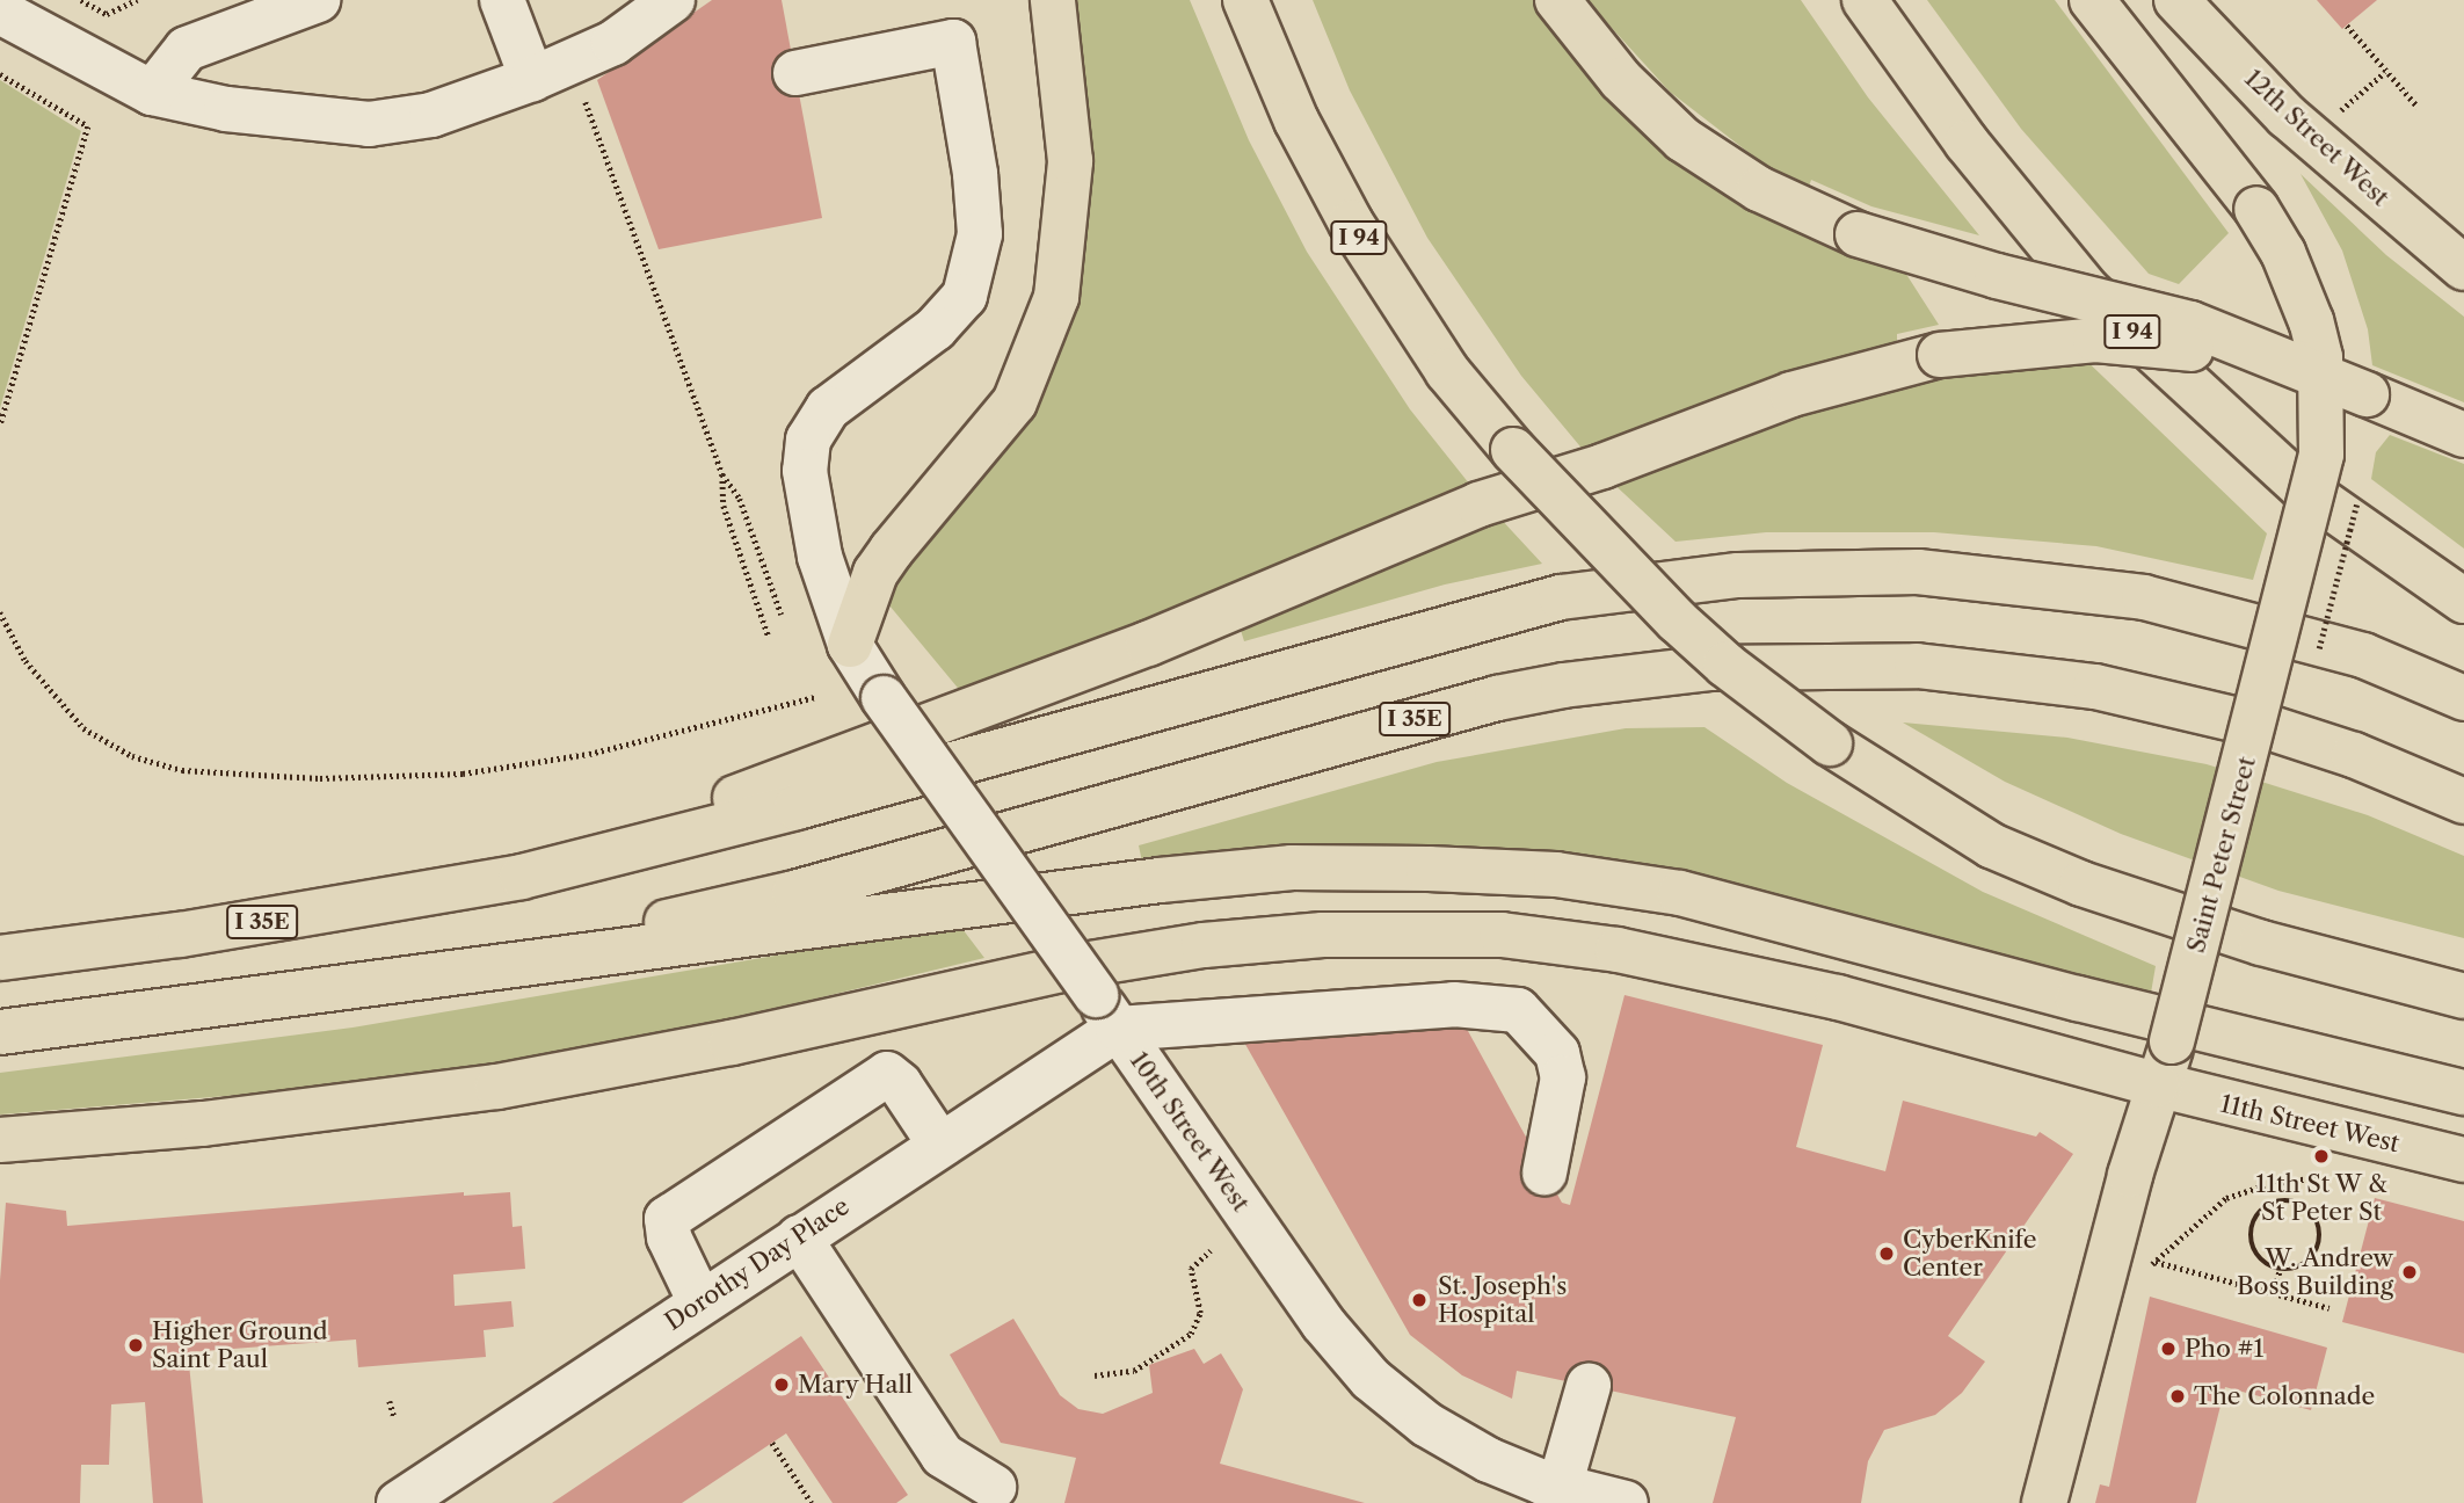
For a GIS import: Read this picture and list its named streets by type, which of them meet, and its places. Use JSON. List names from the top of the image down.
{
  "streets": {
    "main road": [
      "12th Street West",
      "I 94",
      "I 35E",
      "Saint Peter Street",
      "11th Street West"
    ],
    "street": ["10th Street West", "Dorothy Day Place"]
  },
  "crossings": [
    ["Saint Peter Street", "11th Street West"],
    ["10th Street West", "Dorothy Day Place"]
  ],
  "places": [
    "11th St W & St Peter St",
    "CyberKnife Center",
    "W. Andrew Boss Building",
    "St. Joseph's Hospital",
    "Higher Ground Saint Paul",
    "Pho #1",
    "Mary Hall",
    "The Colonnade"
  ]
}
